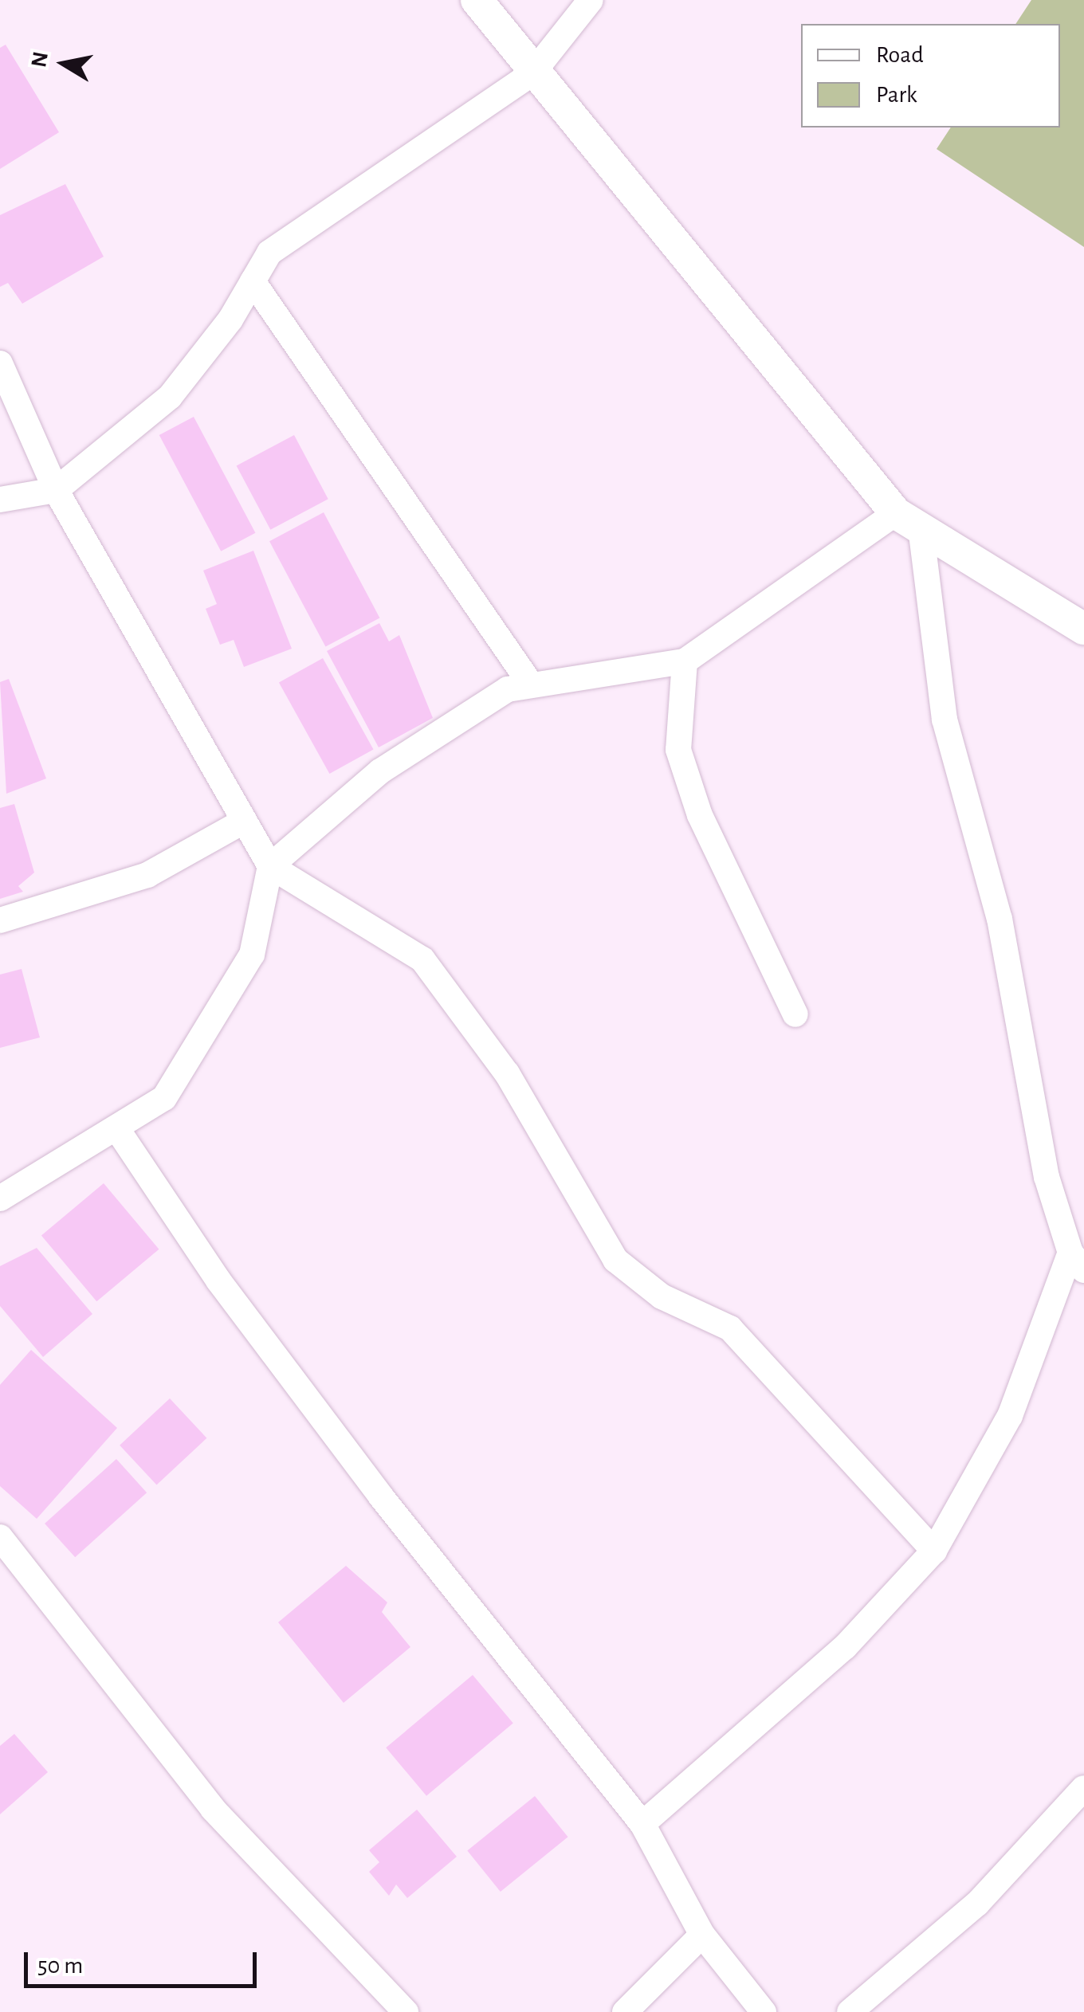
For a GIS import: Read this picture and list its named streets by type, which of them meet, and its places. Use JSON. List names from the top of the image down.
{
  "legend": ["Road", "Park"],
  "scale_bar": "50 m",
  "north": "left"
}
